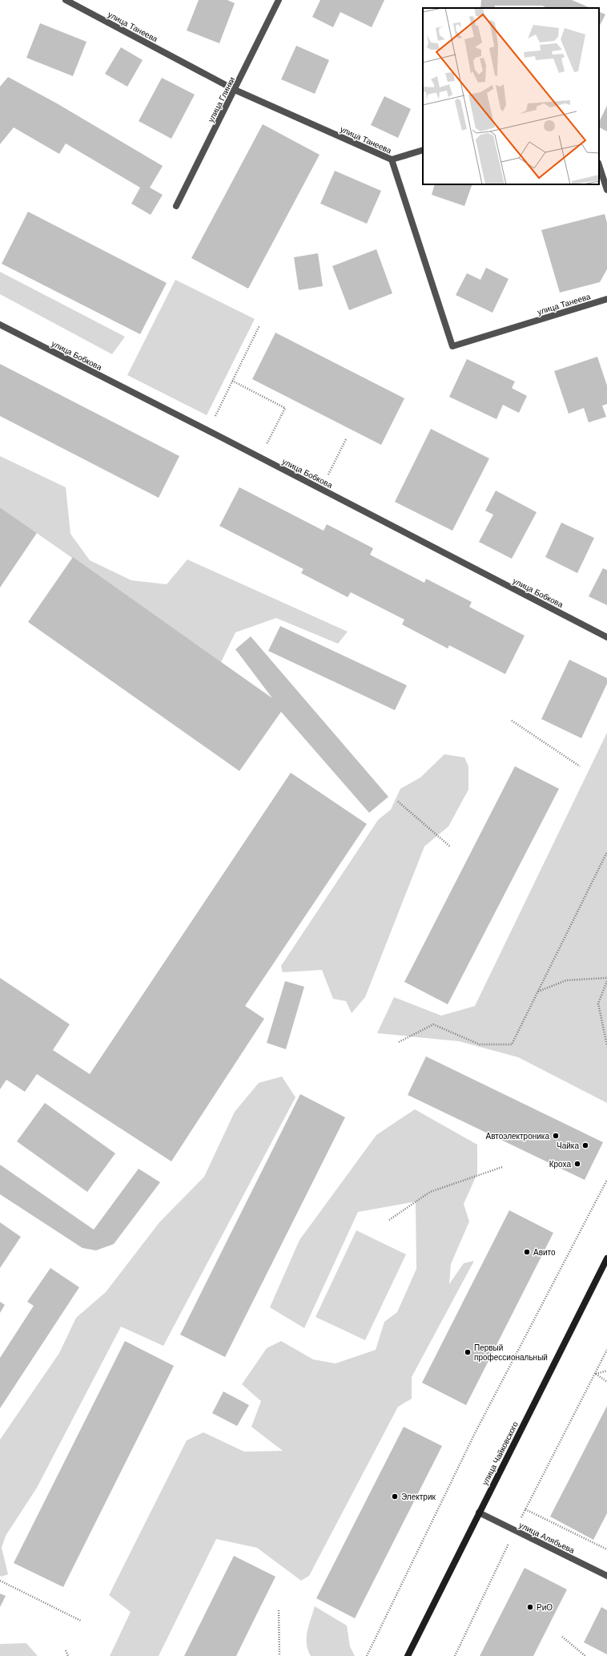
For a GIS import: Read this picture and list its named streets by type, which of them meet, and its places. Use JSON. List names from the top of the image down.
{
  "streets": {
    "main road": ["улица Чайковского"],
    "street": [
      "улица Танеева",
      "улица Глинки",
      "улица Бобкова",
      "улица Алябьева"
    ]
  },
  "crossings": [
    ["улица Танеева", "улица Глинки"],
    ["улица Чайковского", "улица Алябьева"]
  ],
  "places": [
    "Автоэлектроника",
    "Чайка",
    "Кроха",
    "Авито",
    "Первый профессиональный",
    "Электрик",
    "РиО"
  ]
}
